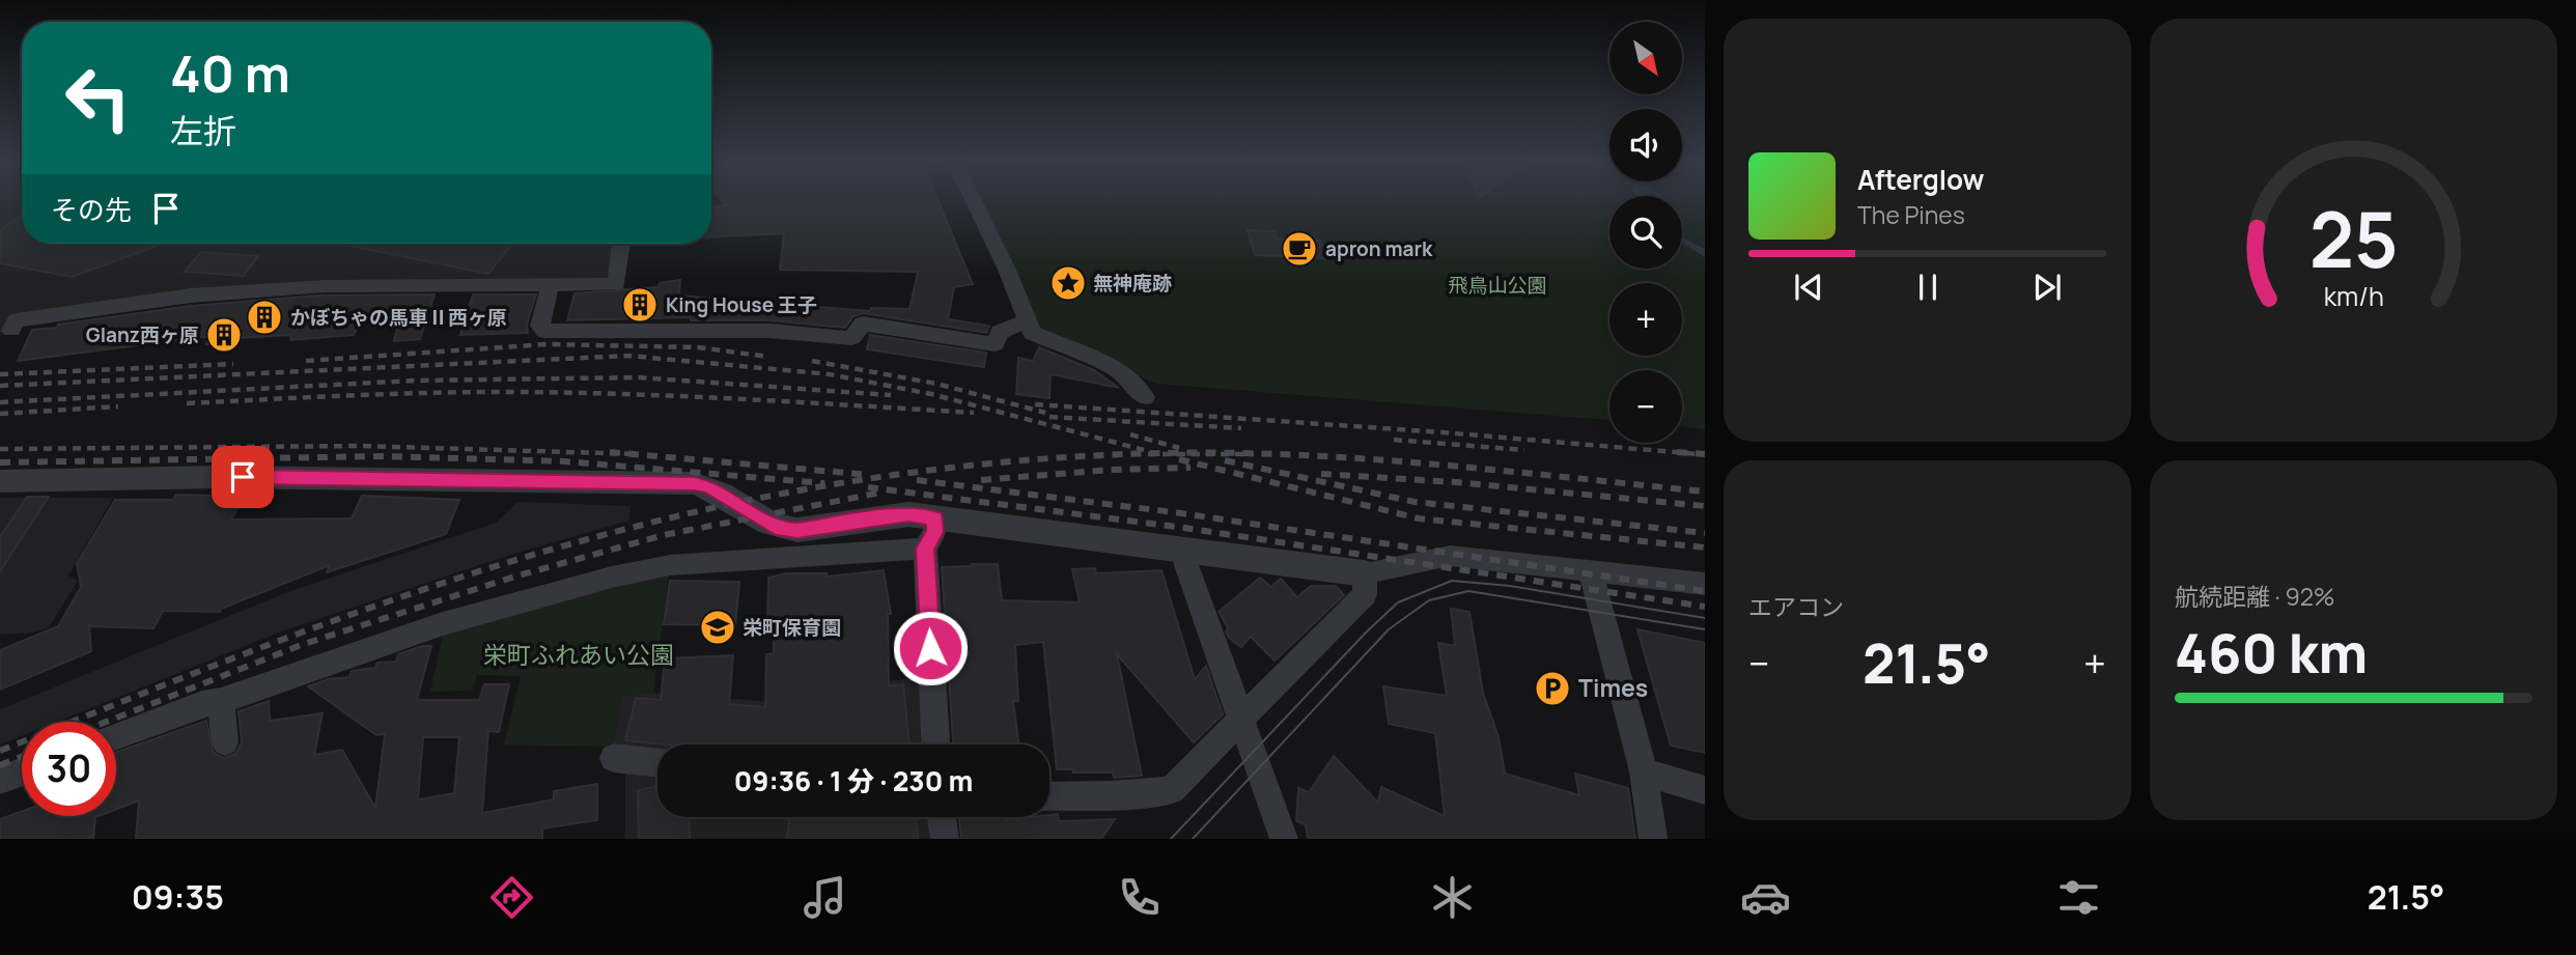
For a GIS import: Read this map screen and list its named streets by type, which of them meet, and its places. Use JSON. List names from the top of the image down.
{
  "parks": ["飛鳥山公園", "栄町ふれあい公園"],
  "places": {
    "cafe": ["apron mark"],
    "place": ["無神庵跡"],
    "building": ["King House 王子", "かぼちゃの馬車Ⅱ西ヶ原", "Glanz西ヶ原"],
    "school or university": ["栄町保育園"],
    "parking": ["Times"]
  },
  "north": "bottom right",
  "page": {
    "map_buttons": ["+", "−"],
    "turn": ["40 m", "左折"],
    "song": ["Afterglow", "The Pines"],
    "then": "その先",
    "tile": [
      "エアコン",
      ["航続距離 · 92%", "460 km"]
    ],
    "heat": ["−", "21.5°", "+"],
    "limit": "30",
    "trip": "09:36 · 1 分 · 230 m",
    "tabs": ["09:35", "21.5°"],
    "gauge": ["25", "km/h"]
  }
}
